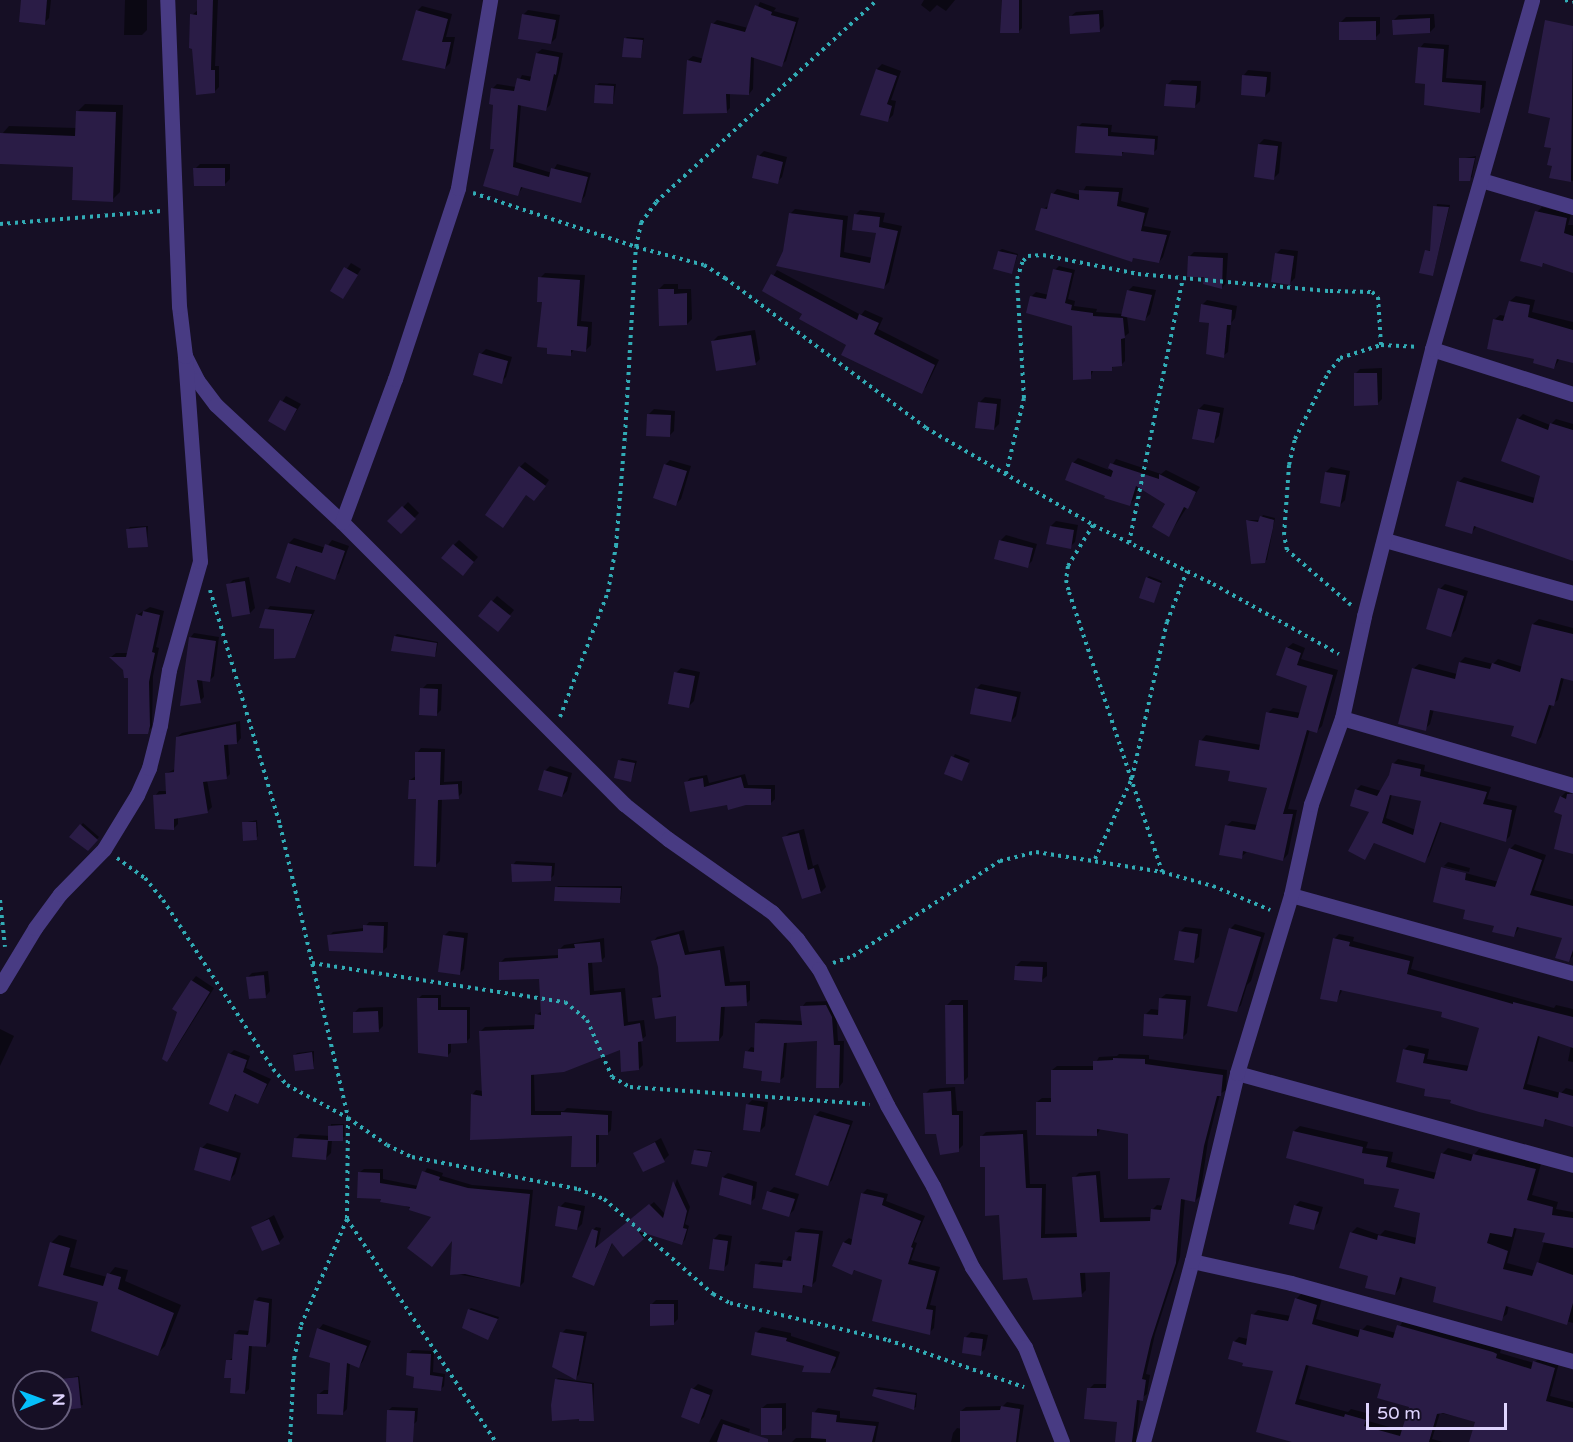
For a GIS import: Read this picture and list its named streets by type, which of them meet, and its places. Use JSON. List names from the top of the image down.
{
  "scale_bar": "50 m",
  "north": "right"
}
